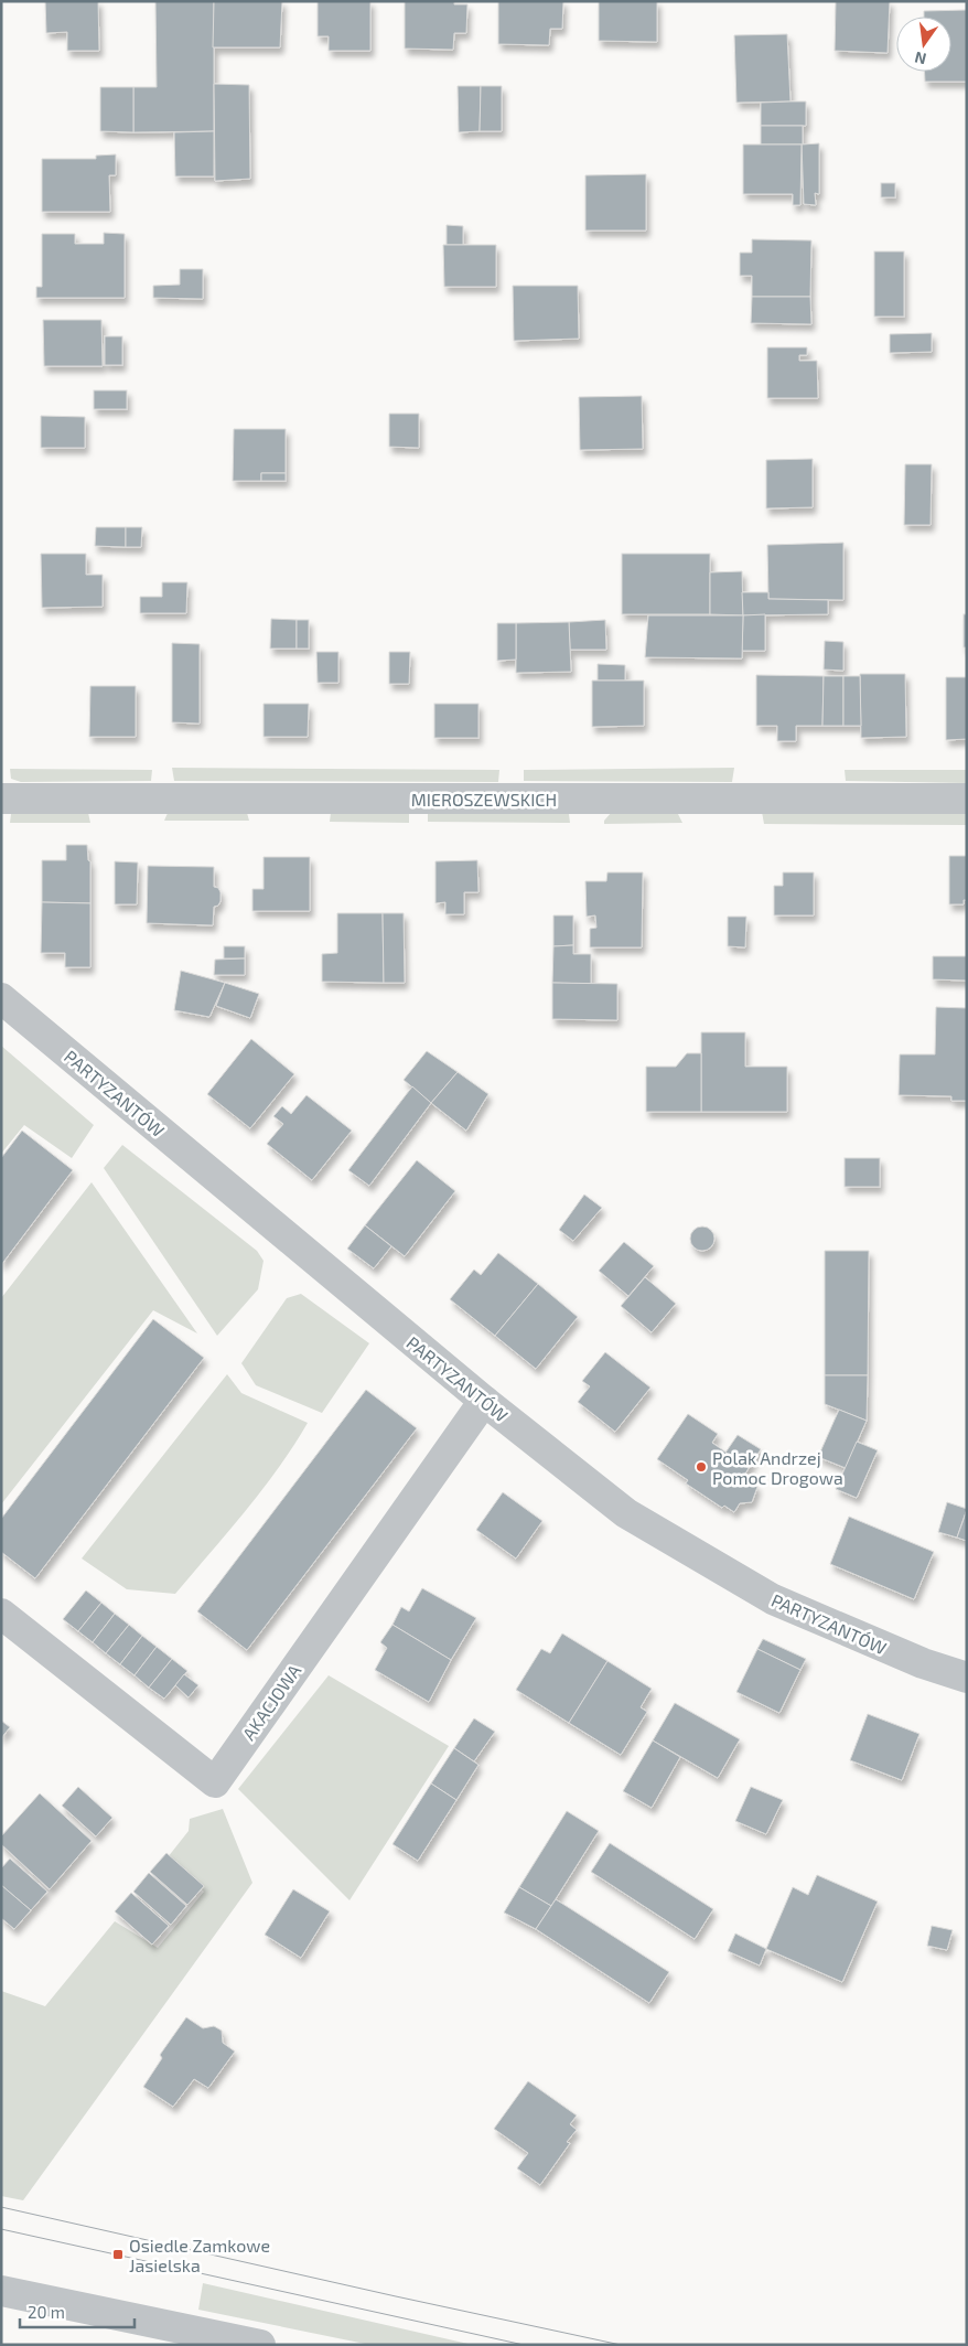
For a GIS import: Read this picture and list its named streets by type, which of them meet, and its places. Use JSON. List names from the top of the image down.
{
  "streets": {
    "street": ["MIEROSZEWSKICH", "PARTYZANTÓW", "AKACJOWA"]
  },
  "crossings": [
    ["PARTYZANTÓW", "AKACJOWA"]
  ],
  "places": {
    "other": ["Polak Andrzej Pomoc Drogowa"],
    "transit": ["Osiedle Zamkowe Jasielska"]
  },
  "scale_bar": "20 m",
  "north": "bottom"
}
